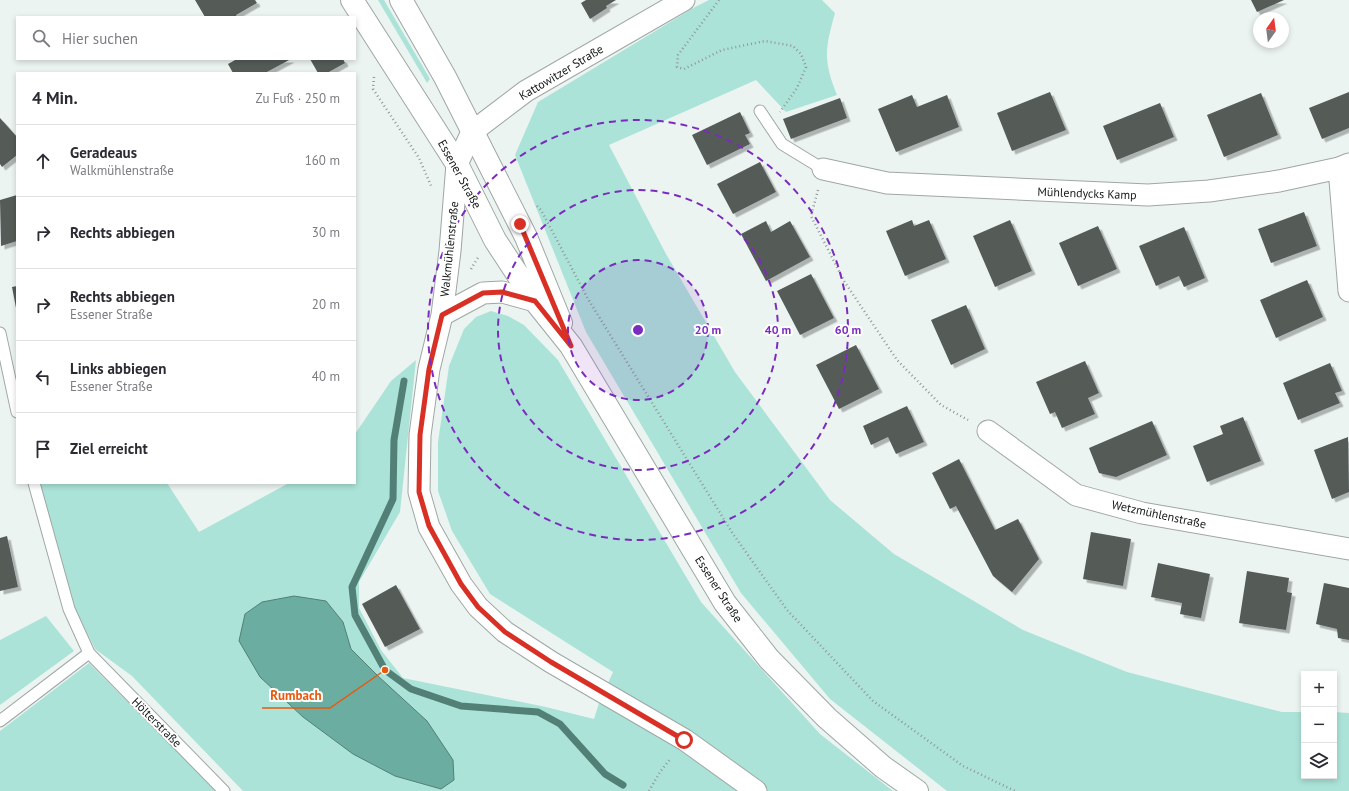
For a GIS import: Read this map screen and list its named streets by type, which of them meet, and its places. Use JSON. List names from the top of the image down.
{
  "streets": {
    "main road": ["Essener Straße"],
    "street": [
      "Kattowitzer Straße",
      "Mühlendycks Kamp",
      "Walkmühlenstraße",
      "Wetzmühlenstraße"
    ],
    "lane": ["Hölterstraße"]
  },
  "crossings": [
    ["Kattowitzer Straße", "Essener Straße"],
    ["Kattowitzer Straße", "Walkmühlenstraße"],
    ["Essener Straße", "Walkmühlenstraße"]
  ],
  "places": ["Rumbach"],
  "north": "top",
  "page": {
    "search": "Hier suchen",
    "heading": ["4 Min.", "Zu Fuß · 250 m"],
    "list": [
      ["Geradeaus", "Walkmühlenstraße", "160 m"],
      ["Rechts abbiegen", "30 m"],
      ["Rechts abbiegen", "Essener Straße", "20 m"],
      ["Links abbiegen", "Essener Straße", "40 m"],
      "Ziel erreicht"
    ],
    "map_buttons": ["+", "−"]
  },
  "rings": ["20 m", "40 m", "60 m"]
}
